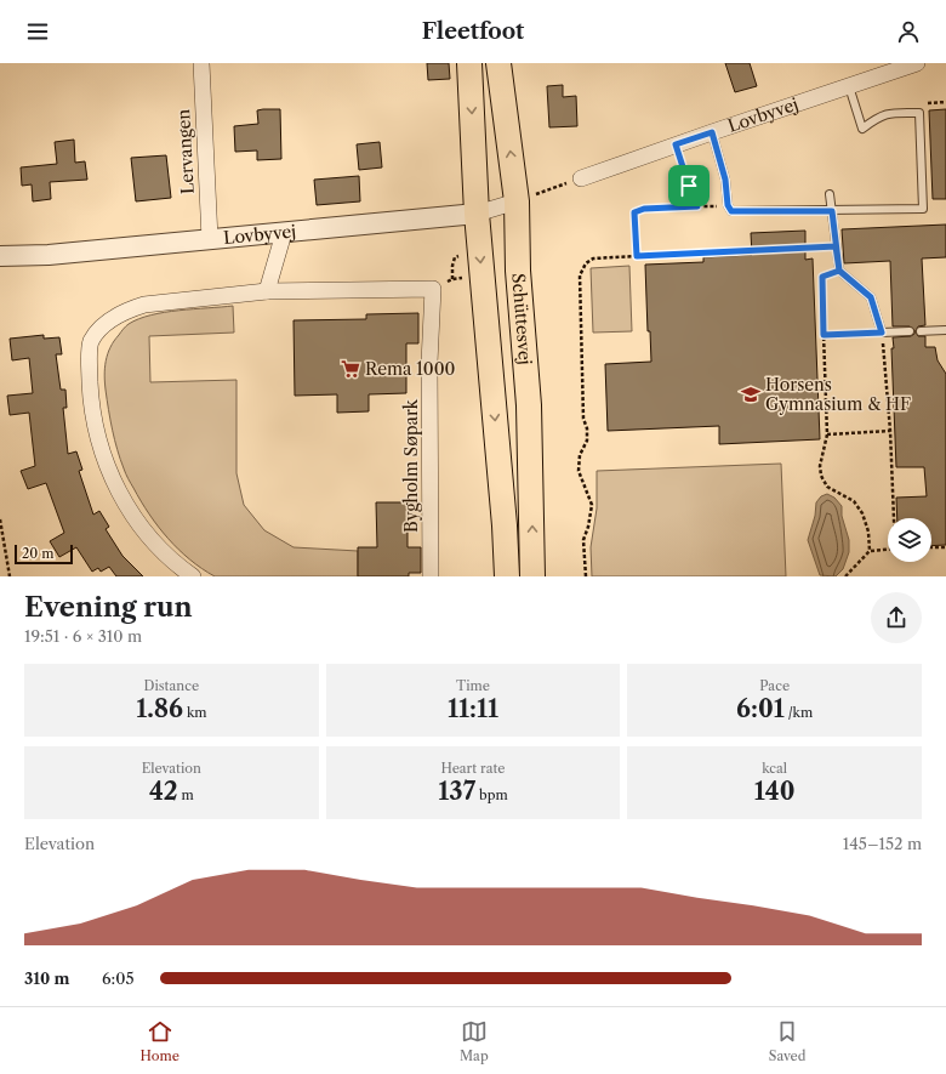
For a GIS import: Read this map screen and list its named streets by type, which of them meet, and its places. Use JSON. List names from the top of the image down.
{
  "streets": {
    "main road": ["Schüttesvej"],
    "street": ["Lovbyvej", "Lervangen", "Bygholm Søpark"]
  },
  "crossings": [
    ["Lovbyvej", "Lervangen"],
    ["Lovbyvej", "Schüttesvej"]
  ],
  "places": {
    "supermarket": ["Rema 1000"],
    "school or university": ["Horsens Gymnasium & HF"]
  },
  "scale_bar": "20 m",
  "page": {
    "header": "Fleetfoot",
    "scale": "20 m",
    "heading": ["Evening run", "19:51 · 6 × 310 m"],
    "stats": [
      ["Distance", "1.86 km"],
      ["Time", "11:11"],
      ["Pace", "6:01 /km"],
      ["Elevation", "42 m"],
      ["Heart rate", "137 bpm"],
      ["kcal", "140"]
    ],
    "chart": ["Elevation", "145–152 m"],
    "list": [
      {
        "name": "310 m",
        "note": "6:05"
      }
    ],
    "tabs": ["Home", "Map", "Saved"]
  }
}
